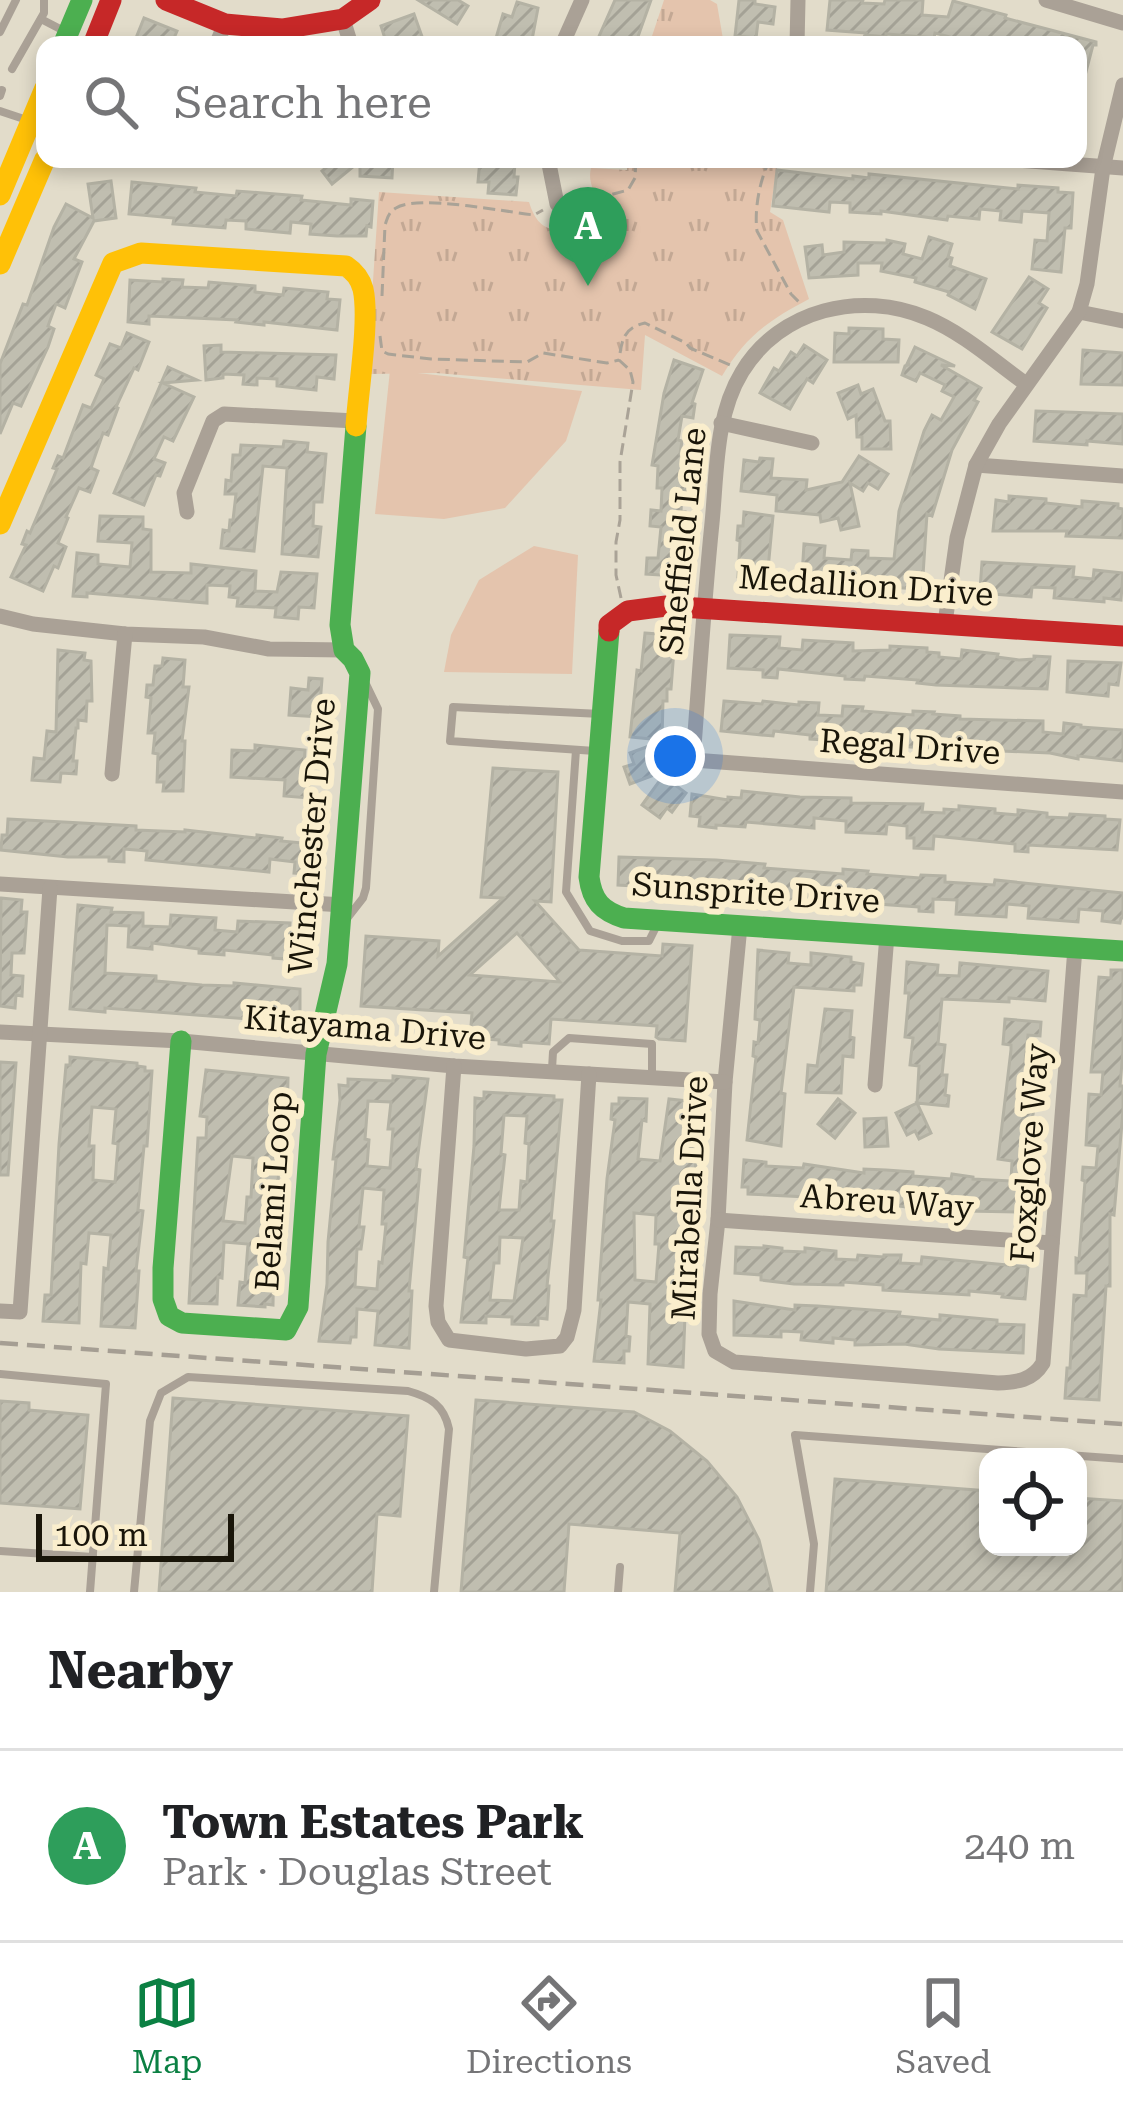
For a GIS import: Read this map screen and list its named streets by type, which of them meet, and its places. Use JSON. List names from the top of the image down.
{
  "streets": {
    "street": [
      "Sheffield Lane",
      "Medallion Drive",
      "Regal Drive",
      "Winchester Drive",
      "Sunsprite Drive",
      "Kitayama Drive",
      "Foxglove Way",
      "Belami Loop",
      "Mirabella Drive",
      "Abreu Way"
    ]
  },
  "crossings": [
    ["Sheffield Lane", "Medallion Drive"],
    ["Sheffield Lane", "Regal Drive"],
    ["Medallion Drive", "Sunsprite Drive"],
    ["Winchester Drive", "Kitayama Drive"],
    ["Winchester Drive", "Belami Loop"],
    ["Sunsprite Drive", "Foxglove Way"],
    ["Sunsprite Drive", "Mirabella Drive"],
    ["Kitayama Drive", "Belami Loop"],
    ["Kitayama Drive", "Mirabella Drive"],
    ["Foxglove Way", "Mirabella Drive"],
    ["Foxglove Way", "Abreu Way"],
    ["Mirabella Drive", "Abreu Way"]
  ],
  "scale_bar": "100 m",
  "page": {
    "search": "Search here",
    "pins": "A",
    "scale": "100 m",
    "heading": "Nearby",
    "list": [
      {
        "mark": "A",
        "name": "Town Estates Park",
        "note": "Park · Douglas Street",
        "value": "240 m"
      }
    ],
    "nav": ["Map", "Directions", "Saved"]
  }
}
